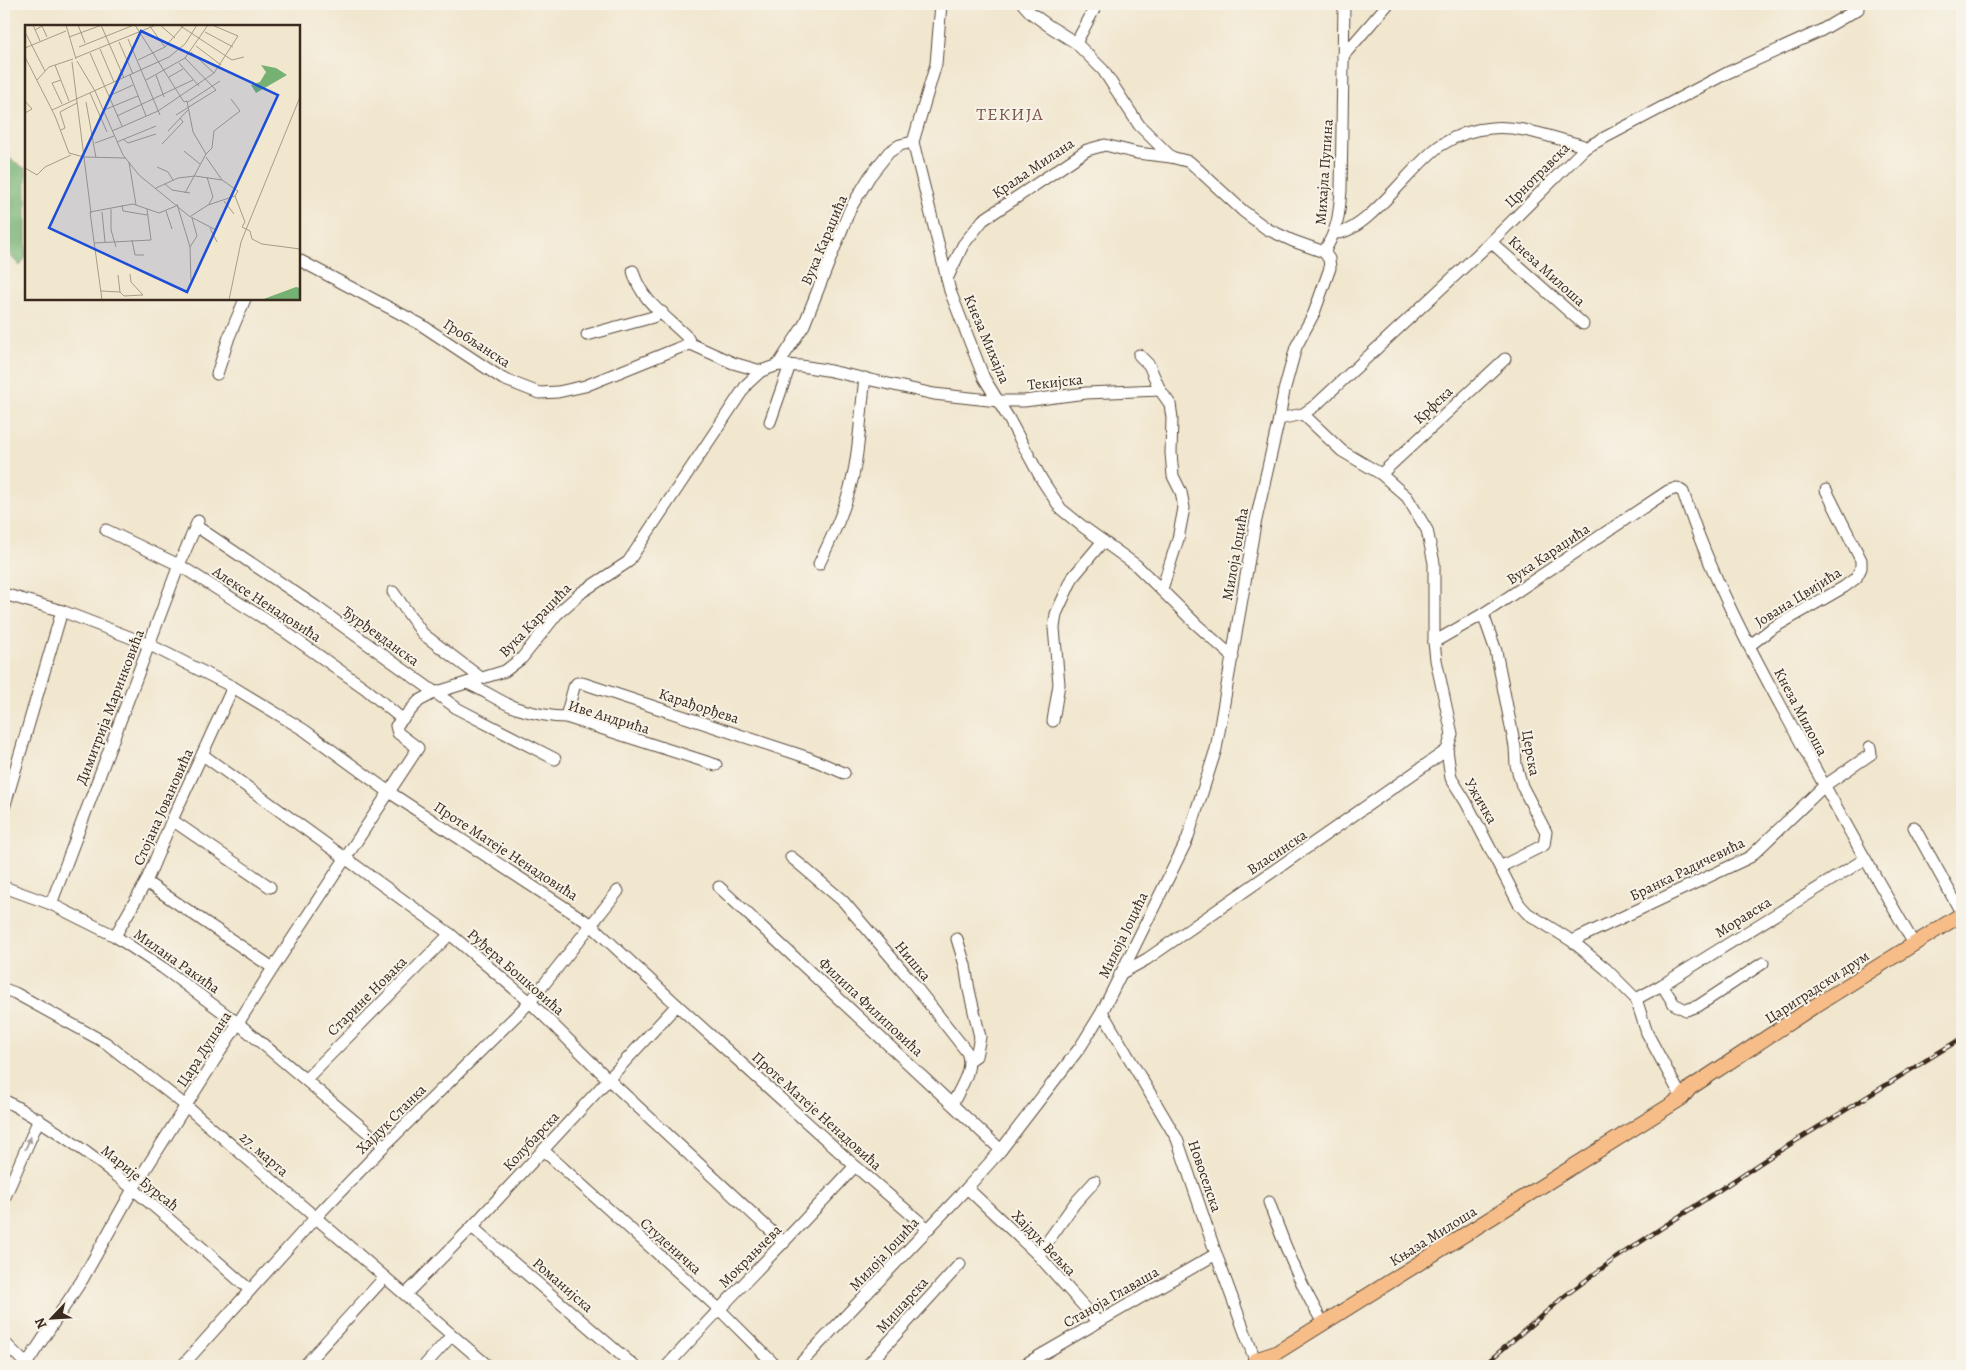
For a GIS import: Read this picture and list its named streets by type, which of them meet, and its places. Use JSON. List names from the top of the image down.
{
  "streets": {
    "main road": ["Цариградски друм", "Књаза Милоша"],
    "street": [
      "Краља Милана",
      "Михајла Пупина",
      "Црнотравска",
      "Вука Караџића",
      "Кнеза Милоша",
      "Кнеза Михајла",
      "Гробљанска",
      "Текијска",
      "Крфска",
      "Милоја Јоцића",
      "Јована Цвијића",
      "Алексе Ненадовића",
      "Ђурђевданска",
      "Карађорђева",
      "Димитрија Маринковића",
      "Иве Андрића",
      "Церска",
      "Ужичка",
      "Стојана Јовановића",
      "Проте Матеје Ненадовића",
      "Власинска",
      "Бранка Радичевића",
      "Моравска",
      "Милана Ракића",
      "Нишка",
      "Руђера Бошковића",
      "Старине Новака",
      "Филипа Филиповића",
      "Цара Душана",
      "Хајдук Станка",
      "Колубарска",
      "27. марта",
      "Новоселска",
      "Марије Бурсаћ",
      "Хајдук Вељка",
      "Студеничка",
      "Мокрањчева",
      "Романијска",
      "Станоја Главаша",
      "Мишарска"
    ]
  },
  "crossings": [
    ["Краља Милана", "Кнеза Михајла"],
    ["Црнотравска", "Кнеза Милоша"],
    ["Црнотравска", "Милоја Јоцића"],
    ["Црнотравска", "Ужичка"],
    ["Вука Караџића", "Кнеза Милоша"],
    ["Вука Караџића", "Кнеза Михајла"],
    ["Вука Караџића", "Текијска"],
    ["Вука Караџића", "Алексе Ненадовића"],
    ["Вука Караџића", "Ђурђевданска"],
    ["Вука Караџића", "Иве Андрића"],
    ["Вука Караџића", "Церска"],
    ["Вука Караџића", "Ужичка"],
    ["Вука Караџића", "Цара Душана"],
    ["Кнеза Милоша", "Јована Цвијића"],
    ["Кнеза Милоша", "Бранка Радичевића"],
    ["Кнеза Милоша", "Моравска"],
    ["Кнеза Милоша", "Цариградски друм"],
    ["Кнеза Михајла", "Текијска"],
    ["Кнеза Михајла", "Милоја Јоцића"],
    ["Крфска", "Ужичка"],
    ["Милоја Јоцића", "Проте Матеје Ненадовића"],
    ["Милоја Јоцића", "Власинска"],
    ["Милоја Јоцића", "Филипа Филиповића"],
    ["Милоја Јоцића", "Новоселска"],
    ["Милоја Јоцића", "Хајдук Вељка"],
    ["Алексе Ненадовића", "Димитрија Маринковића"],
    ["Алексе Ненадовића", "Цара Душана"],
    ["Ђурђевданска", "Димитрија Маринковића"],
    ["Карађорђева", "Иве Андрића"],
    ["Димитрија Маринковића", "Проте Матеје Ненадовића"],
    ["Димитрија Маринковића", "Милана Ракића"],
    ["Церска", "Ужичка"],
    ["Ужичка", "Власинска"],
    ["Ужичка", "Бранка Радичевића"],
    ["Ужичка", "Моравска"],
    ["Ужичка", "Цариградски друм"],
    ["Стојана Јовановића", "Проте Матеје Ненадовића"],
    ["Стојана Јовановића", "Милана Ракића"],
    ["Стојана Јовановића", "Руђера Бошковића"],
    ["Проте Матеје Ненадовића", "Цара Душана"],
    ["Проте Матеје Ненадовића", "Хајдук Станка"],
    ["Проте Матеје Ненадовића", "Колубарска"],
    ["Проте Матеје Ненадовића", "Мокрањчева"],
    ["Милана Ракића", "Старине Новака"],
    ["Милана Ракића", "Цара Душана"],
    ["Милана Ракића", "Хајдук Станка"],
    ["Руђера Бошковића", "Старине Новака"],
    ["Руђера Бошковића", "Цара Душана"],
    ["Руђера Бошковића", "Хајдук Станка"],
    ["Руђера Бошковића", "Колубарска"],
    ["Руђера Бошковића", "Мокрањчева"],
    ["Цариградски друм", "Књаза Милоша"],
    ["Цара Душана", "27. марта"],
    ["Цара Душана", "Марије Бурсаћ"],
    ["Хајдук Станка", "27. марта"],
    ["Хајдук Станка", "Марије Бурсаћ"],
    ["Колубарска", "27. марта"],
    ["Колубарска", "Студеничка"],
    ["Колубарска", "Романијска"],
    ["Новоселска", "Књаза Милоша"],
    ["Новоселска", "Станоја Главаша"],
    ["Хајдук Вељка", "Станоја Главаша"],
    ["Студеничка", "Мокрањчева"]
  ],
  "districts": ["ТЕКИЈА"],
  "north": "bottom left"
}
